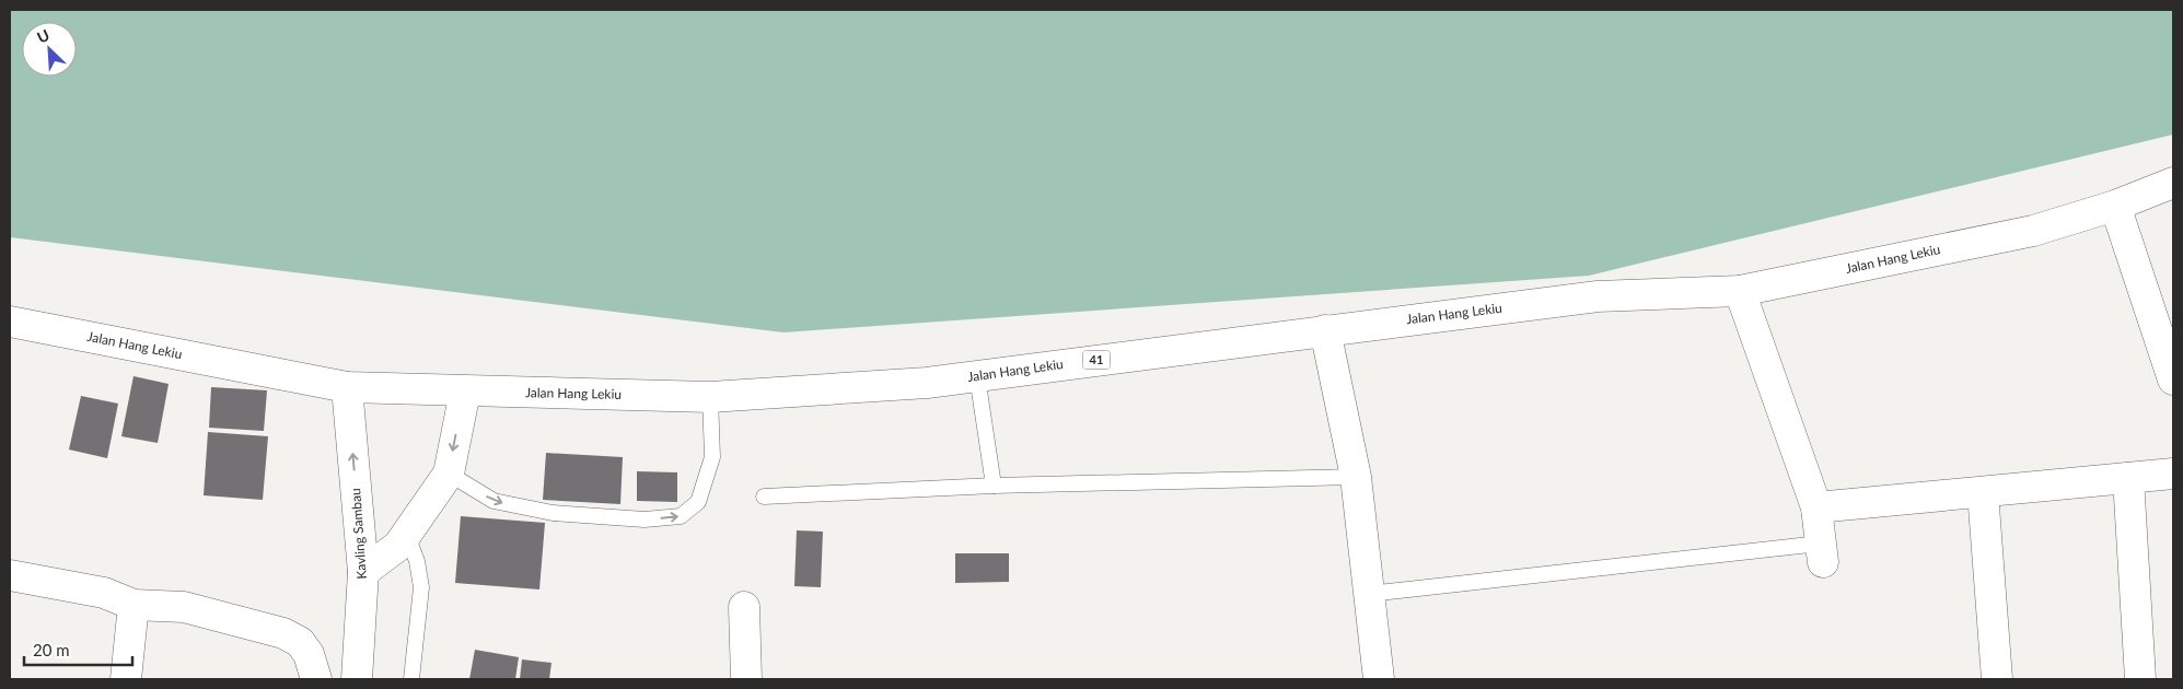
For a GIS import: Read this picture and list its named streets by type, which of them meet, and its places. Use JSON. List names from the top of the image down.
{
  "streets": {
    "main road": ["Jalan Hang Lekiu", "41", "Kavling Sambau"]
  },
  "crossings": [
    ["Jalan Hang Lekiu", "Kavling Sambau"]
  ],
  "scale_bar": "20 m",
  "north": "top left"
}
